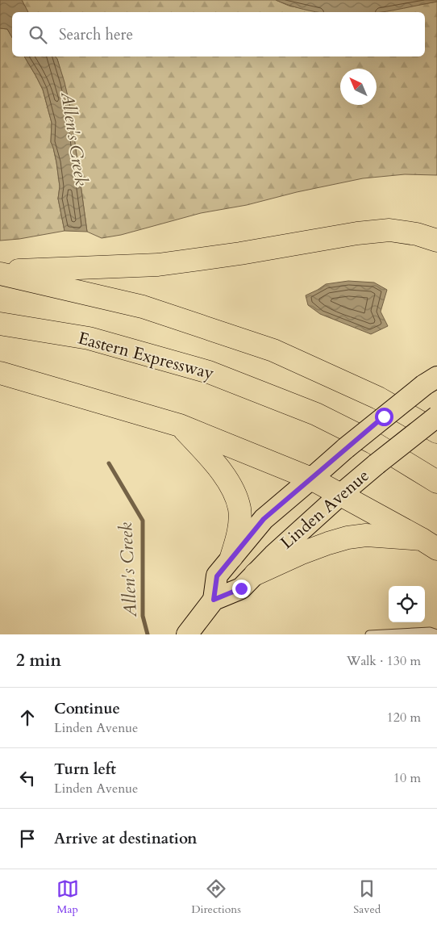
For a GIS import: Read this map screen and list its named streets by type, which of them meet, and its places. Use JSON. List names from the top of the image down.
{
  "streets": {
    "highway": ["Eastern Expressway"],
    "main road": ["Linden Avenue"]
  },
  "water": ["Allen's Creek"],
  "north": "top left",
  "page": {
    "search": "Search here",
    "heading": ["2 min", "Walk · 130 m"],
    "list": [
      ["Continue", "Linden Avenue", "120 m"],
      ["Turn left", "Linden Avenue", "10 m"],
      "Arrive at destination"
    ],
    "nav": ["Map", "Directions", "Saved"]
  }
}
